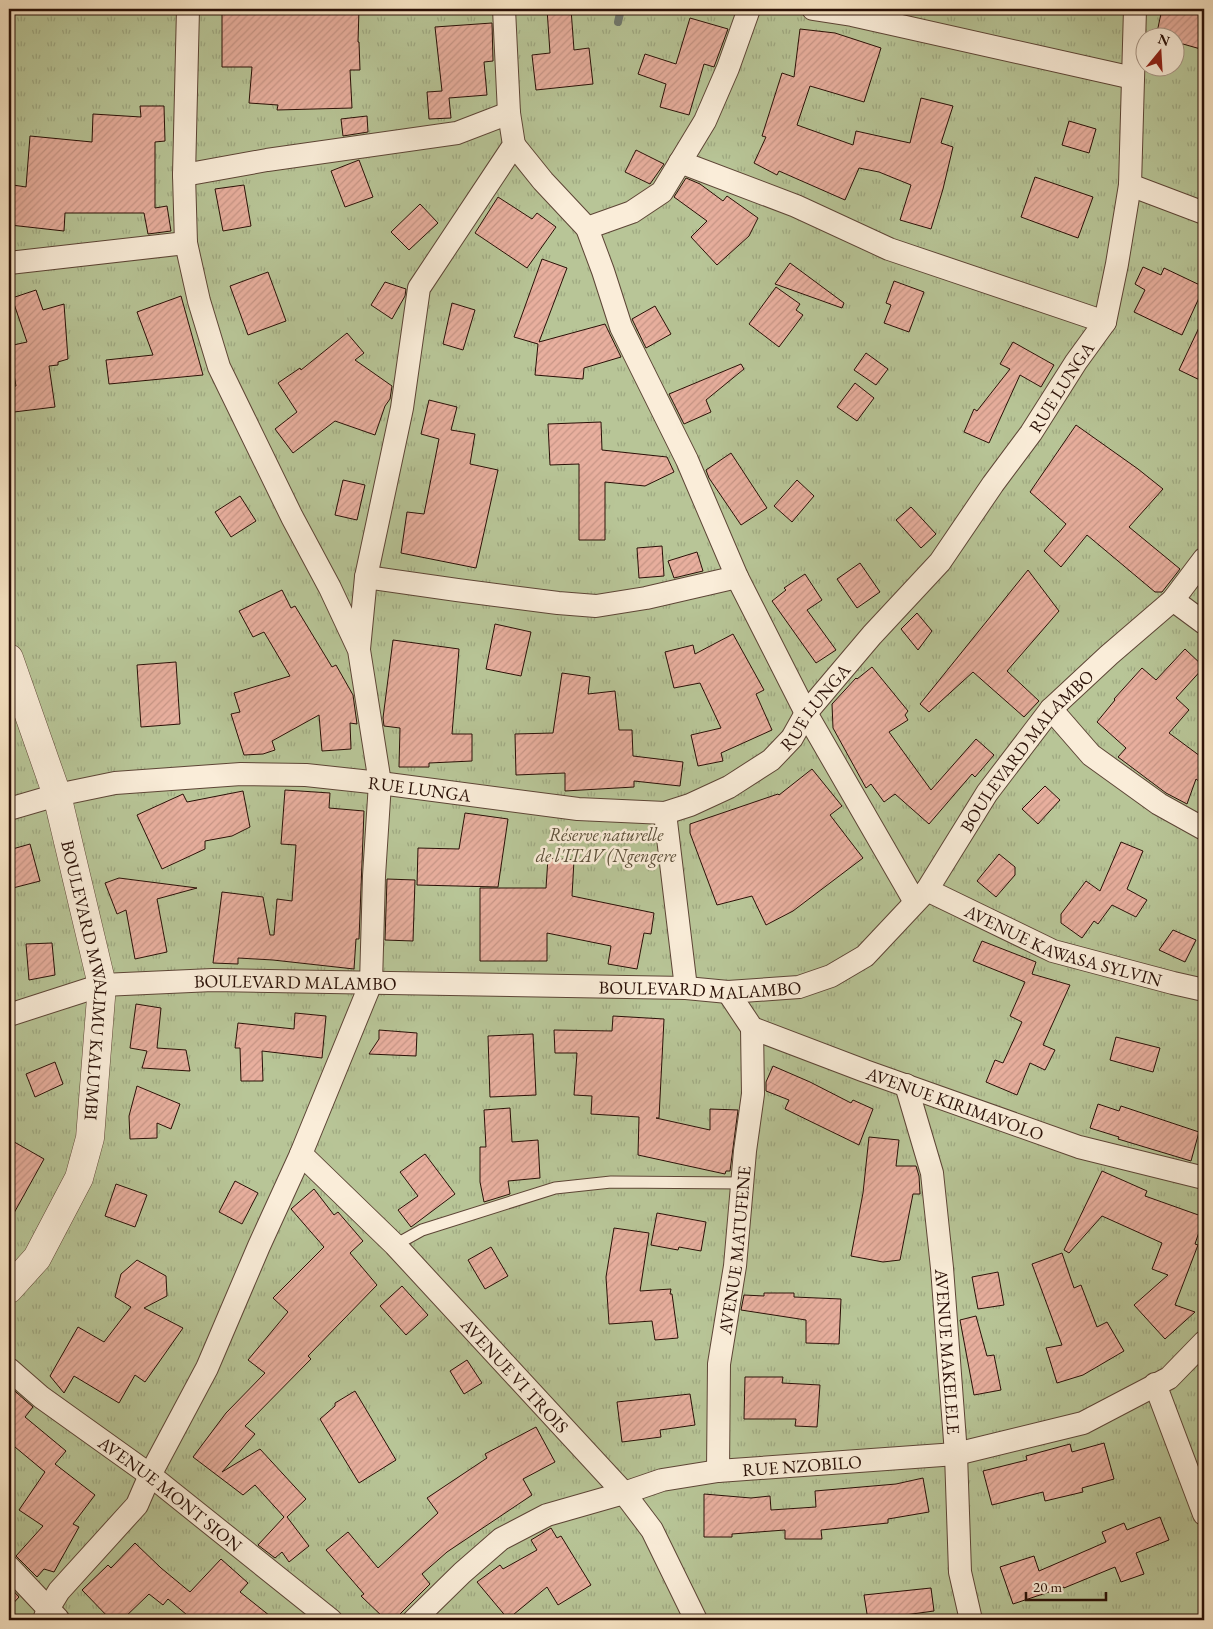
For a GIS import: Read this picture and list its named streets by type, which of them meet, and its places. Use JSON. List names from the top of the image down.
{
  "streets": {
    "street": [
      "RUE LUNGA",
      "BOULEVARD MALAMBO",
      "AVENUE KAWASA SYLVIN",
      "BOULEVARD MWALIMU KALUMBI",
      "AVENUE KIRIMAVOLO",
      "AVENUE MATUFENE",
      "AVENUE MAKELELE",
      "AVENUE VI TROIS",
      "RUE NZOBILO",
      "AVENUE MONT SION"
    ]
  },
  "crossings": [
    ["RUE LUNGA", "BOULEVARD MWALIMU KALUMBI"],
    ["BOULEVARD MALAMBO", "AVENUE KAWASA SYLVIN"],
    ["BOULEVARD MALAMBO", "BOULEVARD MWALIMU KALUMBI"],
    ["AVENUE KIRIMAVOLO", "AVENUE MATUFENE"],
    ["AVENUE KIRIMAVOLO", "AVENUE MAKELELE"],
    ["AVENUE MATUFENE", "RUE NZOBILO"],
    ["AVENUE MAKELELE", "RUE NZOBILO"],
    ["AVENUE VI TROIS", "RUE NZOBILO"]
  ],
  "parks": ["Réserve naturelle de l'ITAV (Ngengere"],
  "scale_bar": "20 m",
  "north": "top"
}
